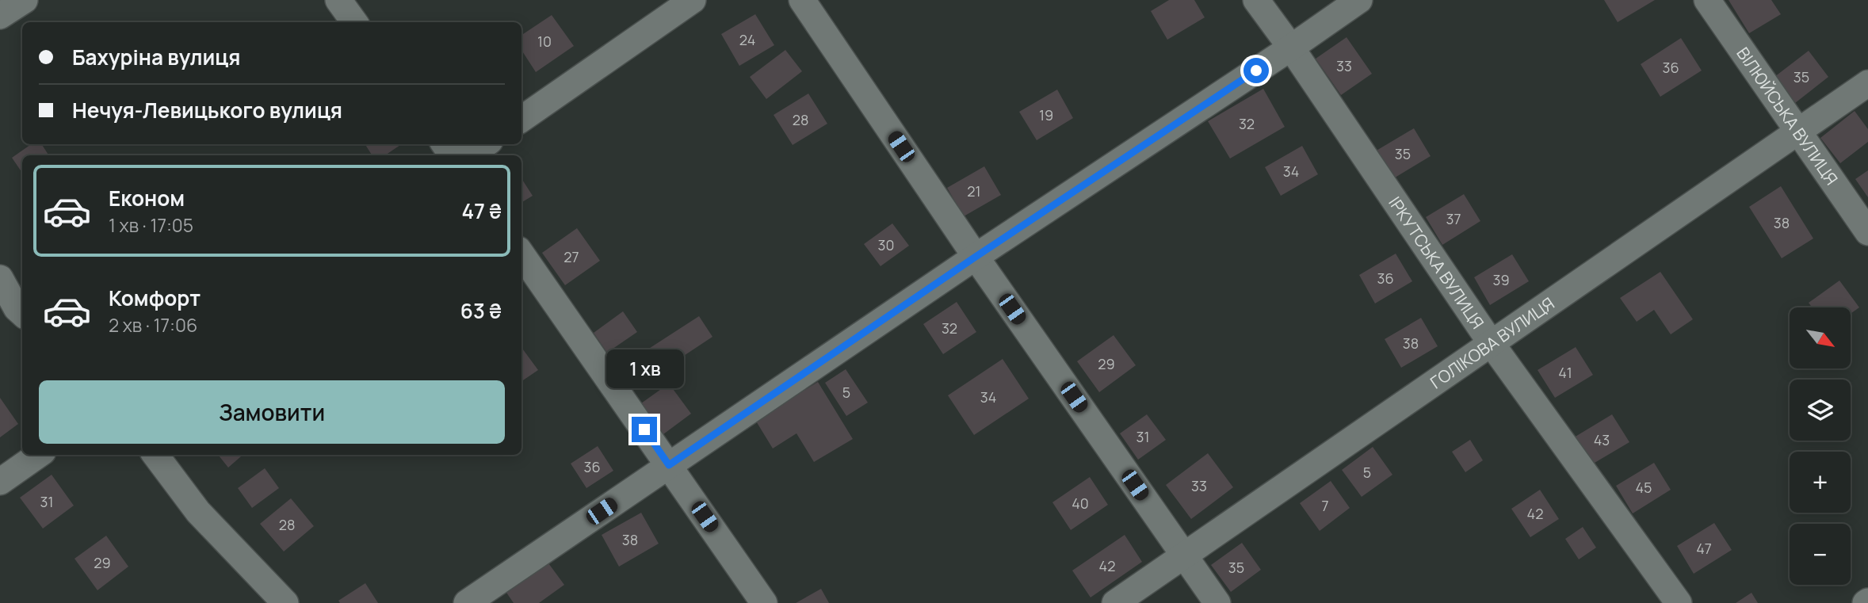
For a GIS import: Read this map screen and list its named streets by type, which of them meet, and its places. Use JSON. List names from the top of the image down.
{
  "streets": {
    "street": ["ВІЛЮЙСЬКА ВУЛИЦЯ", "ІРКУТСЬКА ВУЛИЦЯ", "ГОЛІКОВА ВУЛИЦЯ"]
  },
  "crossings": [
    ["ВІЛЮЙСЬКА ВУЛИЦЯ", "ГОЛІКОВА ВУЛИЦЯ"],
    ["ІРКУТСЬКА ВУЛИЦЯ", "ГОЛІКОВА ВУЛИЦЯ"]
  ],
  "house_numbers": [
    "24",
    "10",
    "33",
    "36",
    "35",
    "19",
    "28",
    "32",
    "35",
    "34",
    "21",
    "37",
    "38",
    "30",
    "27",
    "36",
    "39",
    "32",
    "38",
    "29",
    "41",
    "5",
    "34",
    "31",
    "43",
    "36",
    "5",
    "33",
    "45",
    "31",
    "40",
    "7",
    "42",
    "28",
    "38",
    "47",
    "29",
    "42",
    "35"
  ],
  "north": "bottom right",
  "page": {
    "banner": ["Бахуріна вулиця", "Нечуя-Левицького вулиця"],
    "list": [
      {
        "name": "Економ",
        "note": "1 хв · 17:05",
        "value": "47 ₴"
      },
      {
        "name": "Комфорт",
        "note": "2 хв · 17:06",
        "value": "63 ₴"
      }
    ],
    "map_buttons": ["+", "−"],
    "bubble": "1 хв",
    "buttons": "Замовити"
  }
}
